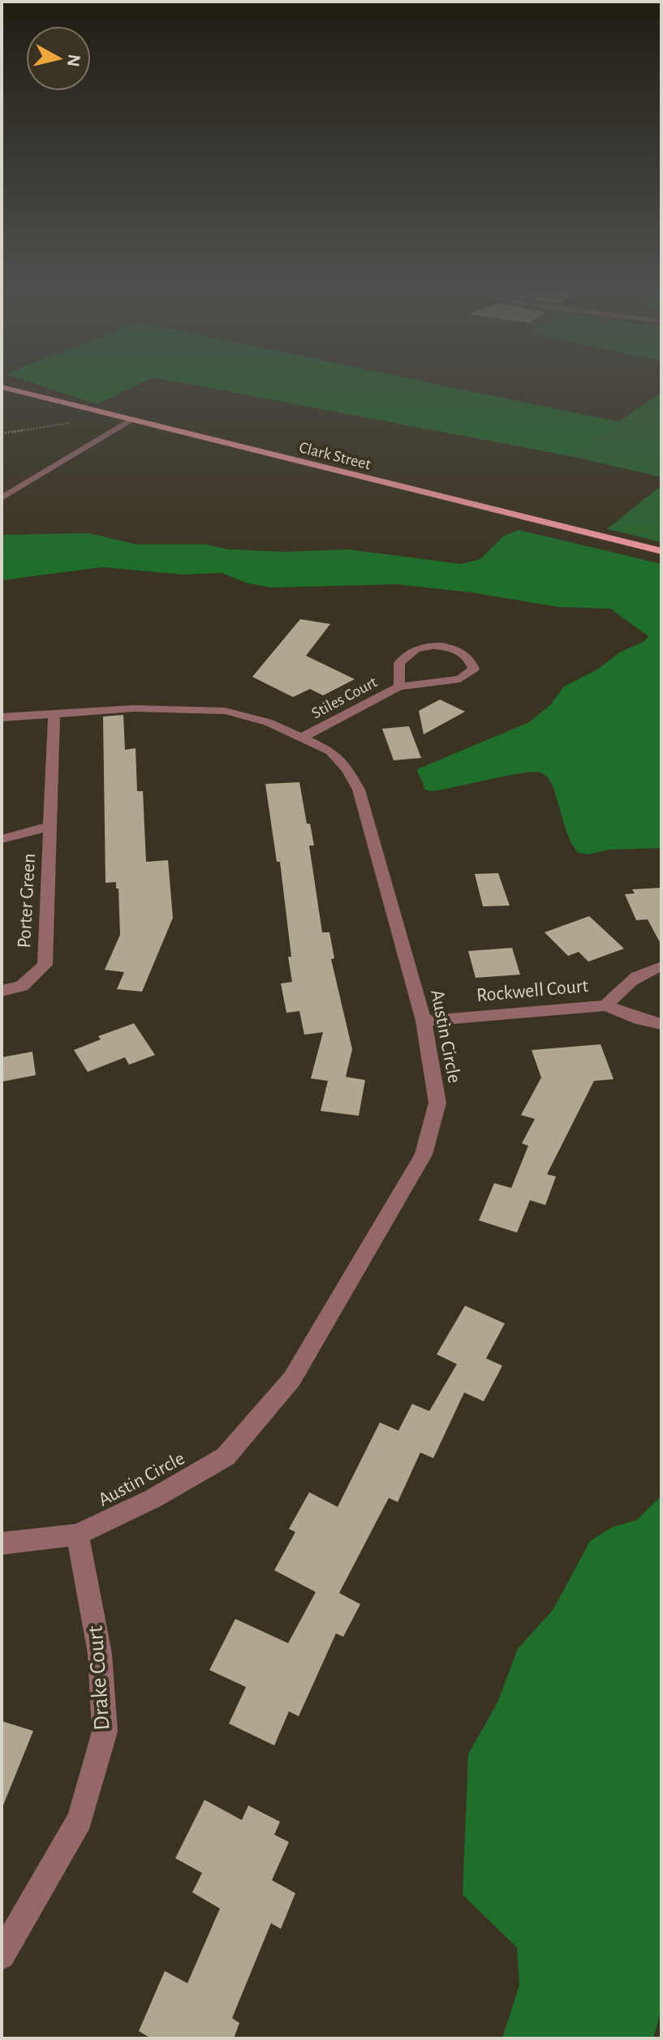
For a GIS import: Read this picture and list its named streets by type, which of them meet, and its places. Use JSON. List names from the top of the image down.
{
  "streets": {
    "main road": ["Clark Street"],
    "street": [
      "Stiles Court",
      "Porter Green",
      "Rockwell Court",
      "Austin Circle",
      "Drake Court"
    ]
  },
  "crossings": [
    ["Stiles Court", "Austin Circle"],
    ["Porter Green", "Austin Circle"],
    ["Rockwell Court", "Austin Circle"],
    ["Austin Circle", "Drake Court"]
  ],
  "north": "right"
}
